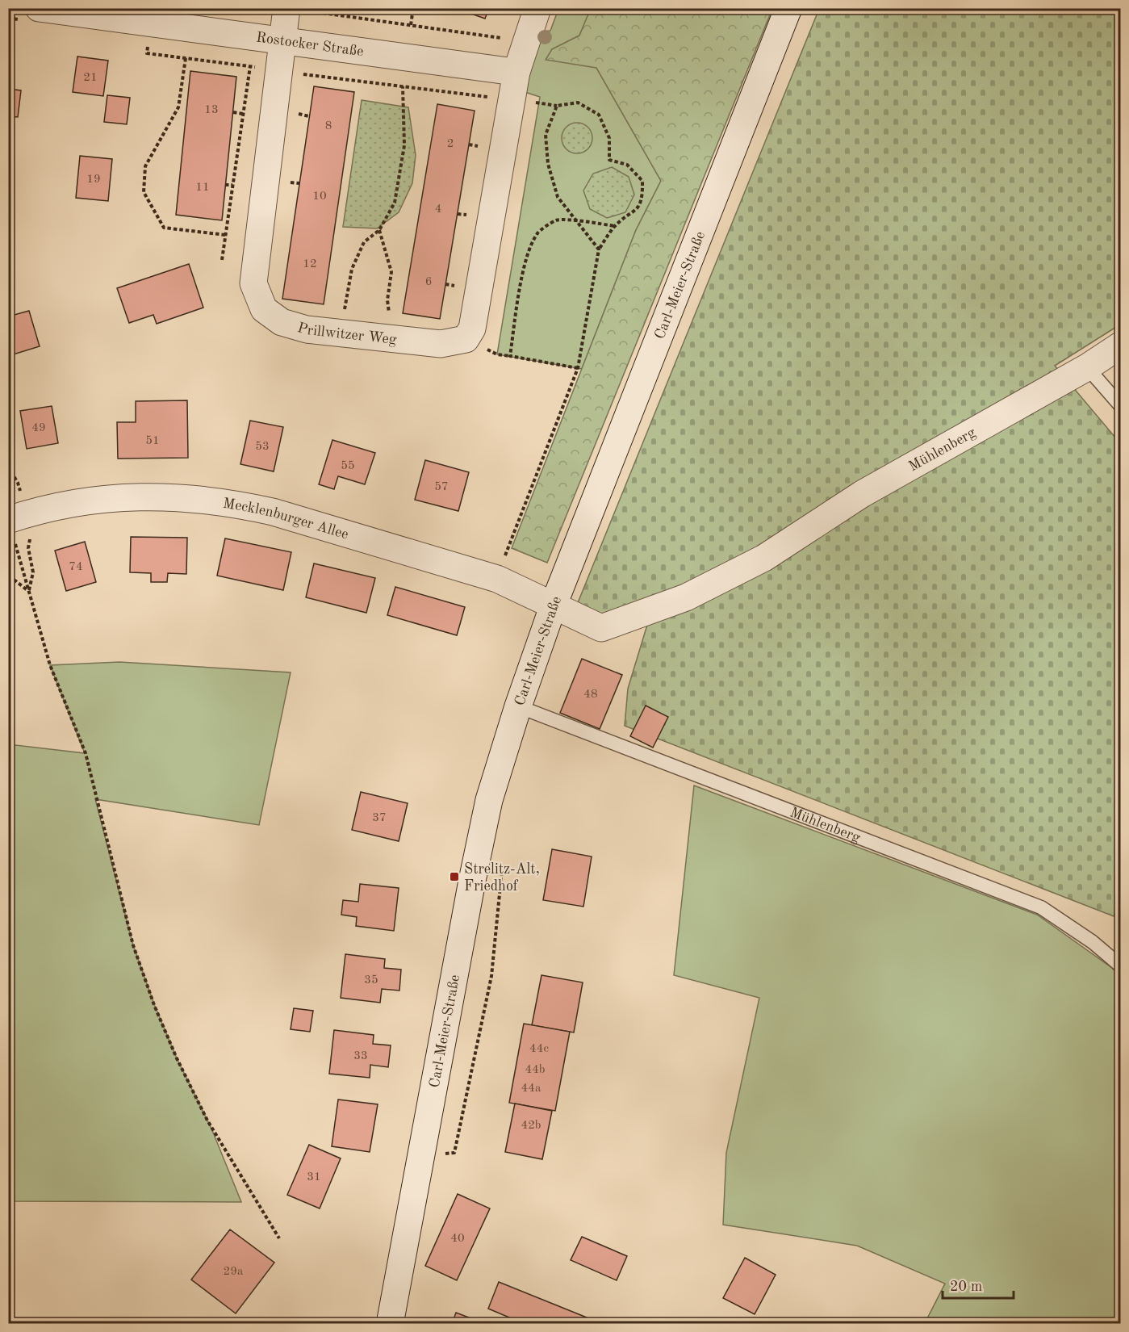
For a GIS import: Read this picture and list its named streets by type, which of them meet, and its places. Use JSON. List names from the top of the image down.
{
  "streets": {
    "street": [
      "Rostocker Straße",
      "Carl-Meier-Straße",
      "Prillwitzer Weg",
      "Mühlenberg",
      "Mecklenburger Allee"
    ]
  },
  "crossings": [
    ["Rostocker Straße", "Prillwitzer Weg"],
    ["Carl-Meier-Straße", "Mühlenberg"],
    ["Carl-Meier-Straße", "Mecklenburger Allee"],
    ["Mühlenberg", "Mecklenburger Allee"]
  ],
  "places": {
    "transit": ["Strelitz-Alt, Friedhof"]
  },
  "house_numbers": [
    "21",
    "13",
    "8",
    "2",
    "19",
    "11",
    "10",
    "4",
    "12",
    "6",
    "49",
    "51",
    "53",
    "55",
    "57",
    "74",
    "48",
    "37",
    "35",
    "44c",
    "33",
    "44b",
    "44a",
    "42b",
    "31",
    "40",
    "29a"
  ],
  "scale_bar": "20 m"
}
